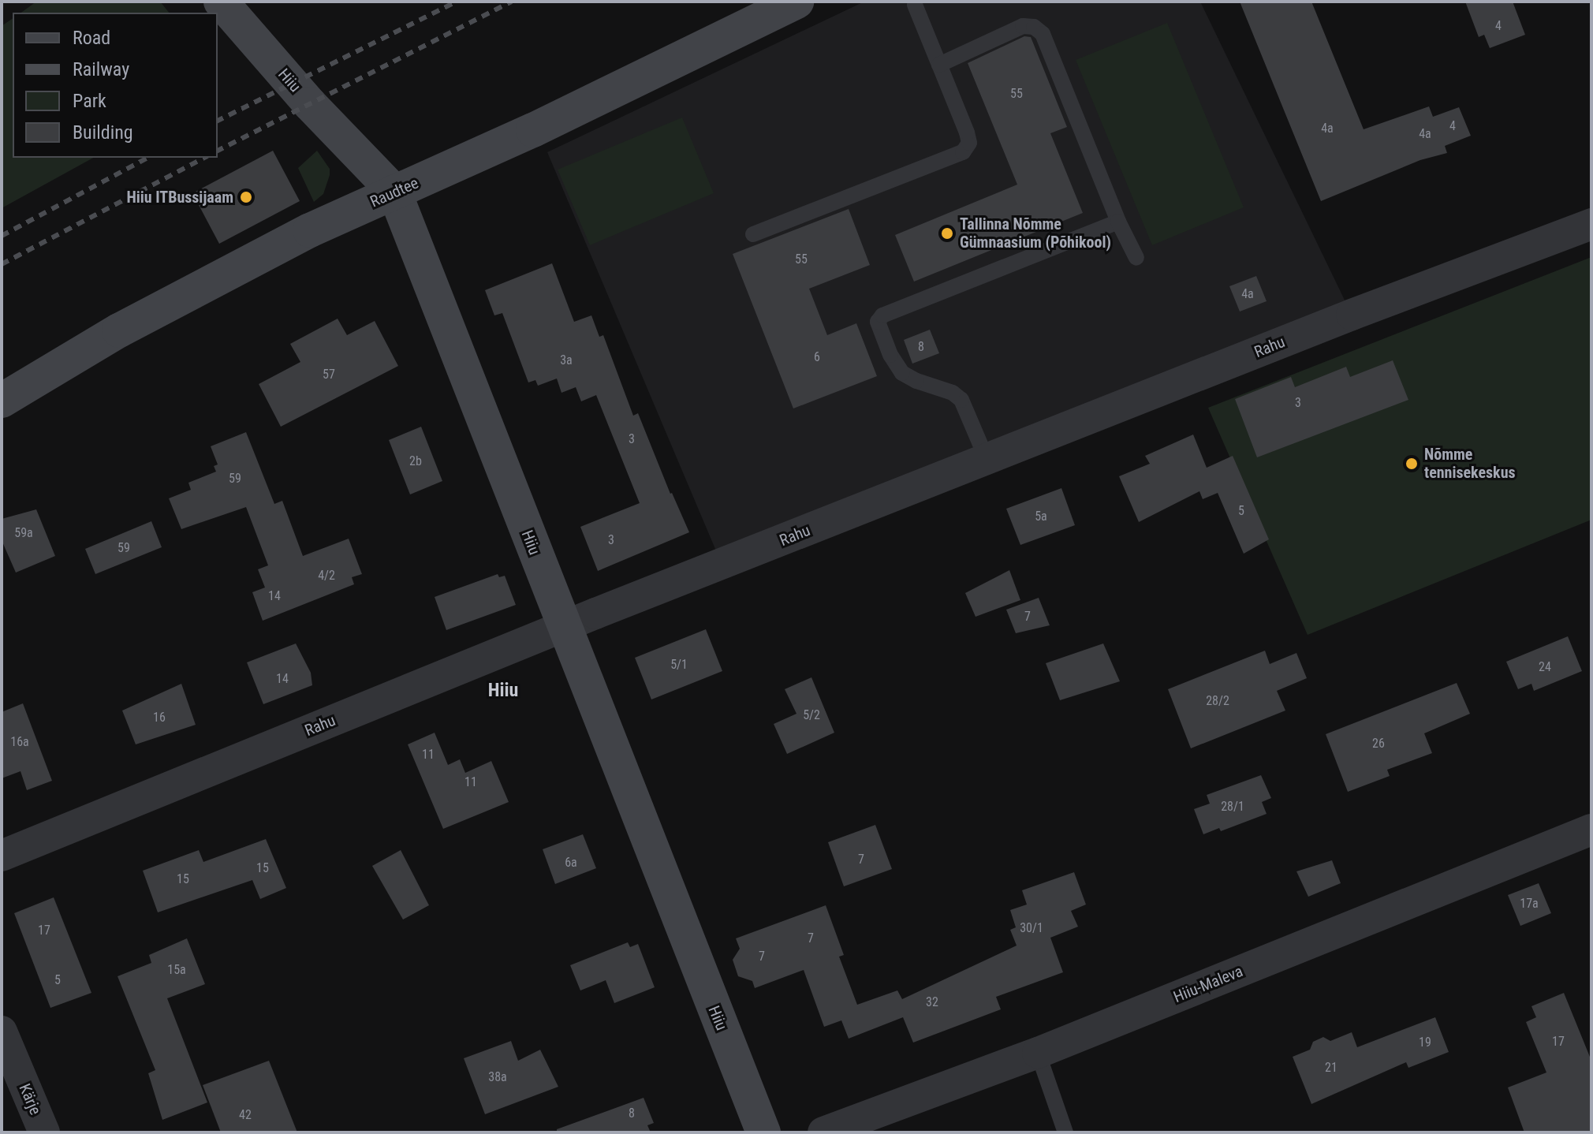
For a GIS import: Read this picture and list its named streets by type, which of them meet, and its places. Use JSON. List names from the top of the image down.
{
  "streets": {
    "street": [
      "Hiiu",
      "Raudtee",
      "Rahu",
      "Hiiu-Maleva",
      "Kärje"
    ]
  },
  "crossings": [
    ["Hiiu", "Raudtee"],
    ["Hiiu", "Rahu"]
  ],
  "districts": ["Hiiu"],
  "places": ["Hiiu ITBussijaam", "Tallinna Nõmme Gümnaasium (Põhikool)", "Nõmme tennisekeskus"],
  "house_numbers": [
    "4",
    "55",
    "4",
    "4a",
    "4a",
    "55",
    "4a",
    "8",
    "6",
    "3a",
    "57",
    "3",
    "3",
    "2b",
    "59",
    "5",
    "5a",
    "59a",
    "3",
    "59",
    "4/2",
    "14",
    "7",
    "5/1",
    "24",
    "14",
    "28/2",
    "5/2",
    "16",
    "16a",
    "26",
    "11",
    "11",
    "28/1",
    "7",
    "6a",
    "15",
    "15",
    "17a",
    "30/1",
    "17",
    "7",
    "7",
    "15a",
    "5",
    "32",
    "17",
    "19",
    "21",
    "38a",
    "8",
    "42"
  ],
  "legend": [
    "Road",
    "Railway",
    "Park",
    "Building"
  ]
}
